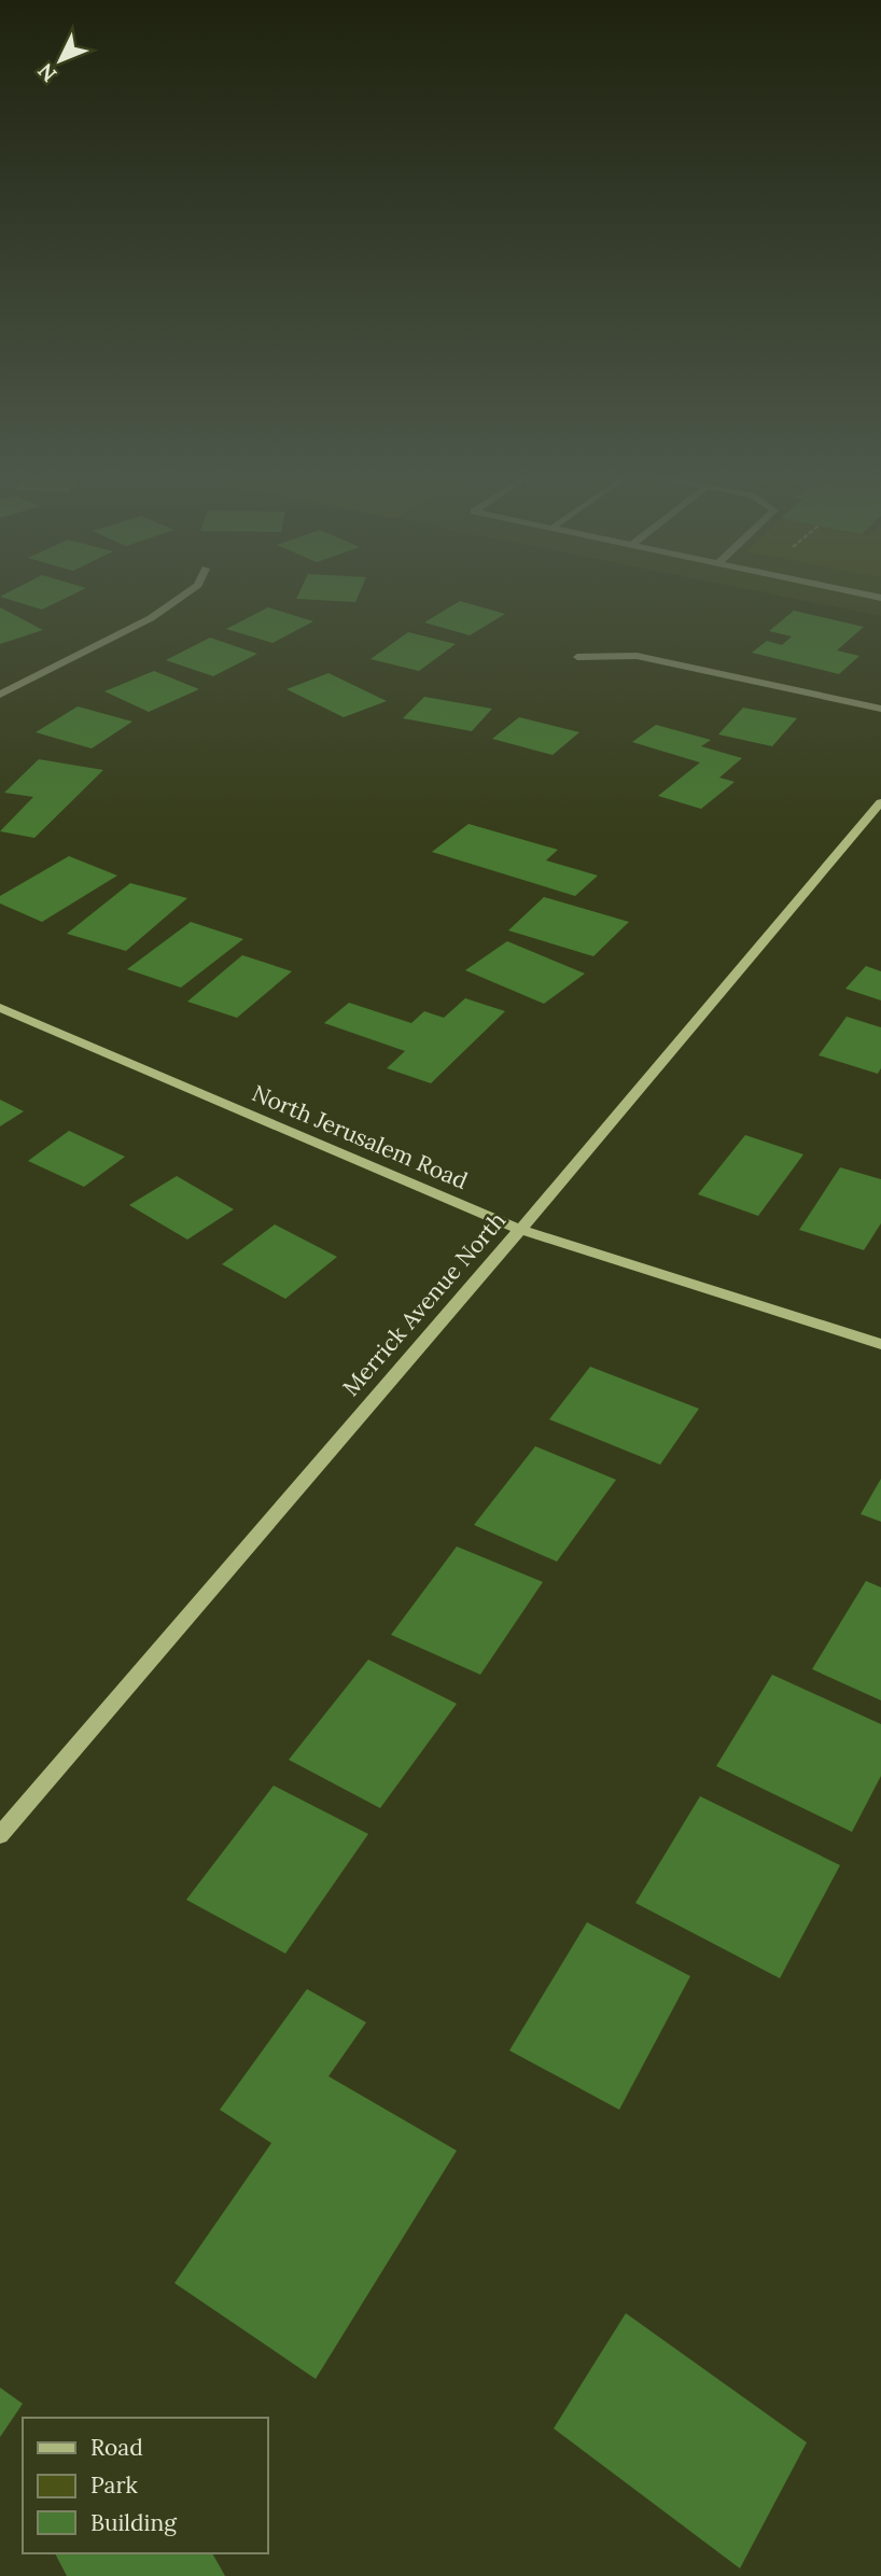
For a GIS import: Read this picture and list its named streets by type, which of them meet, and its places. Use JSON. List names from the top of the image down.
{
  "streets": {
    "main road": ["North Jerusalem Road", "Merrick Avenue North"]
  },
  "crossings": [
    ["North Jerusalem Road", "Merrick Avenue North"]
  ],
  "legend": ["Road", "Park", "Building"],
  "north": "bottom left"
}
